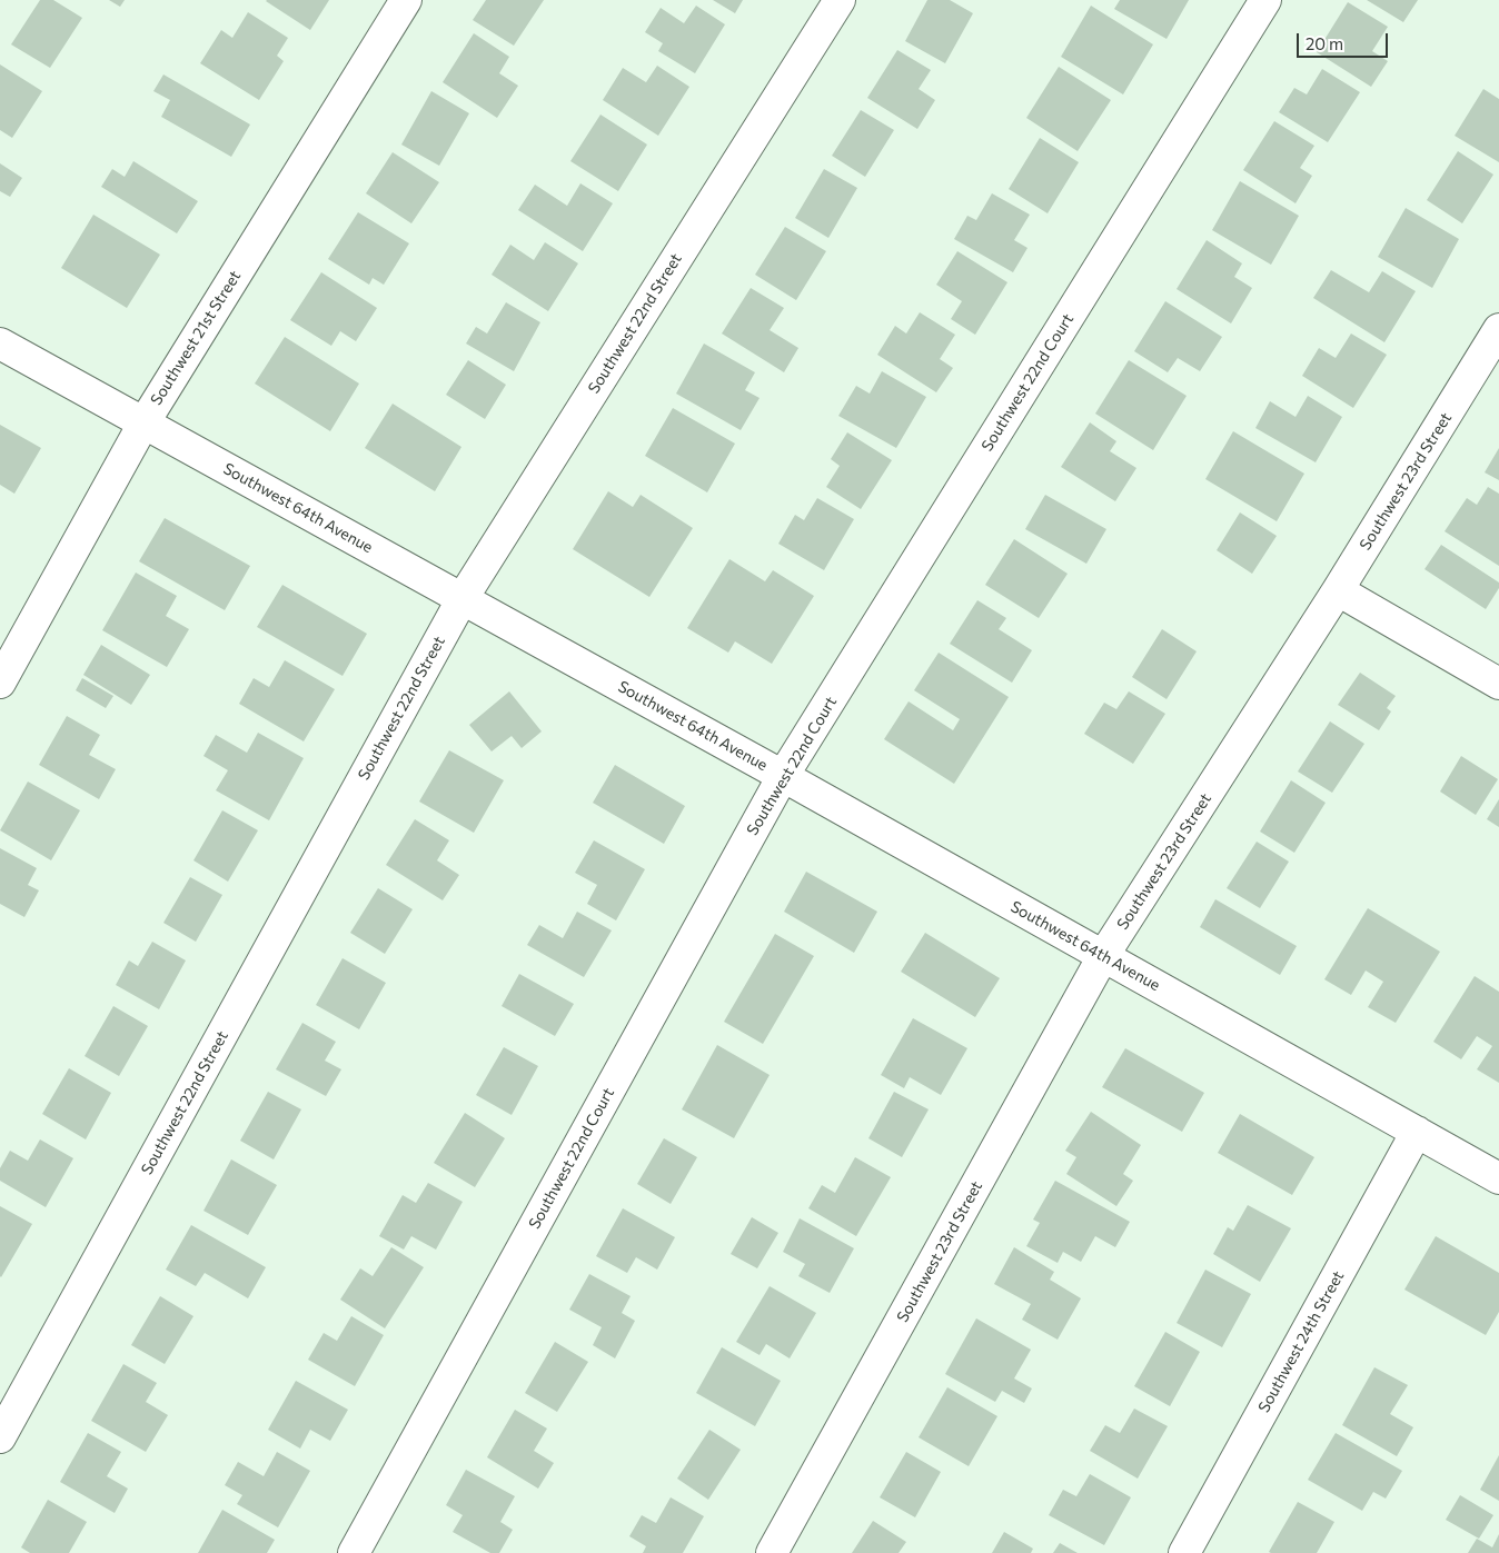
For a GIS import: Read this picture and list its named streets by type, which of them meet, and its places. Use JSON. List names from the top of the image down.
{
  "streets": {
    "street": [
      "Southwest 22nd Street",
      "Southwest 21st Street",
      "Southwest 22nd Court",
      "Southwest 23rd Street",
      "Southwest 64th Avenue",
      "Southwest 24th Street"
    ]
  },
  "crossings": [
    ["Southwest 22nd Street", "Southwest 64th Avenue"],
    ["Southwest 21st Street", "Southwest 64th Avenue"],
    ["Southwest 22nd Court", "Southwest 64th Avenue"],
    ["Southwest 23rd Street", "Southwest 64th Avenue"],
    ["Southwest 64th Avenue", "Southwest 24th Street"]
  ],
  "scale_bar": "20 m"
}
